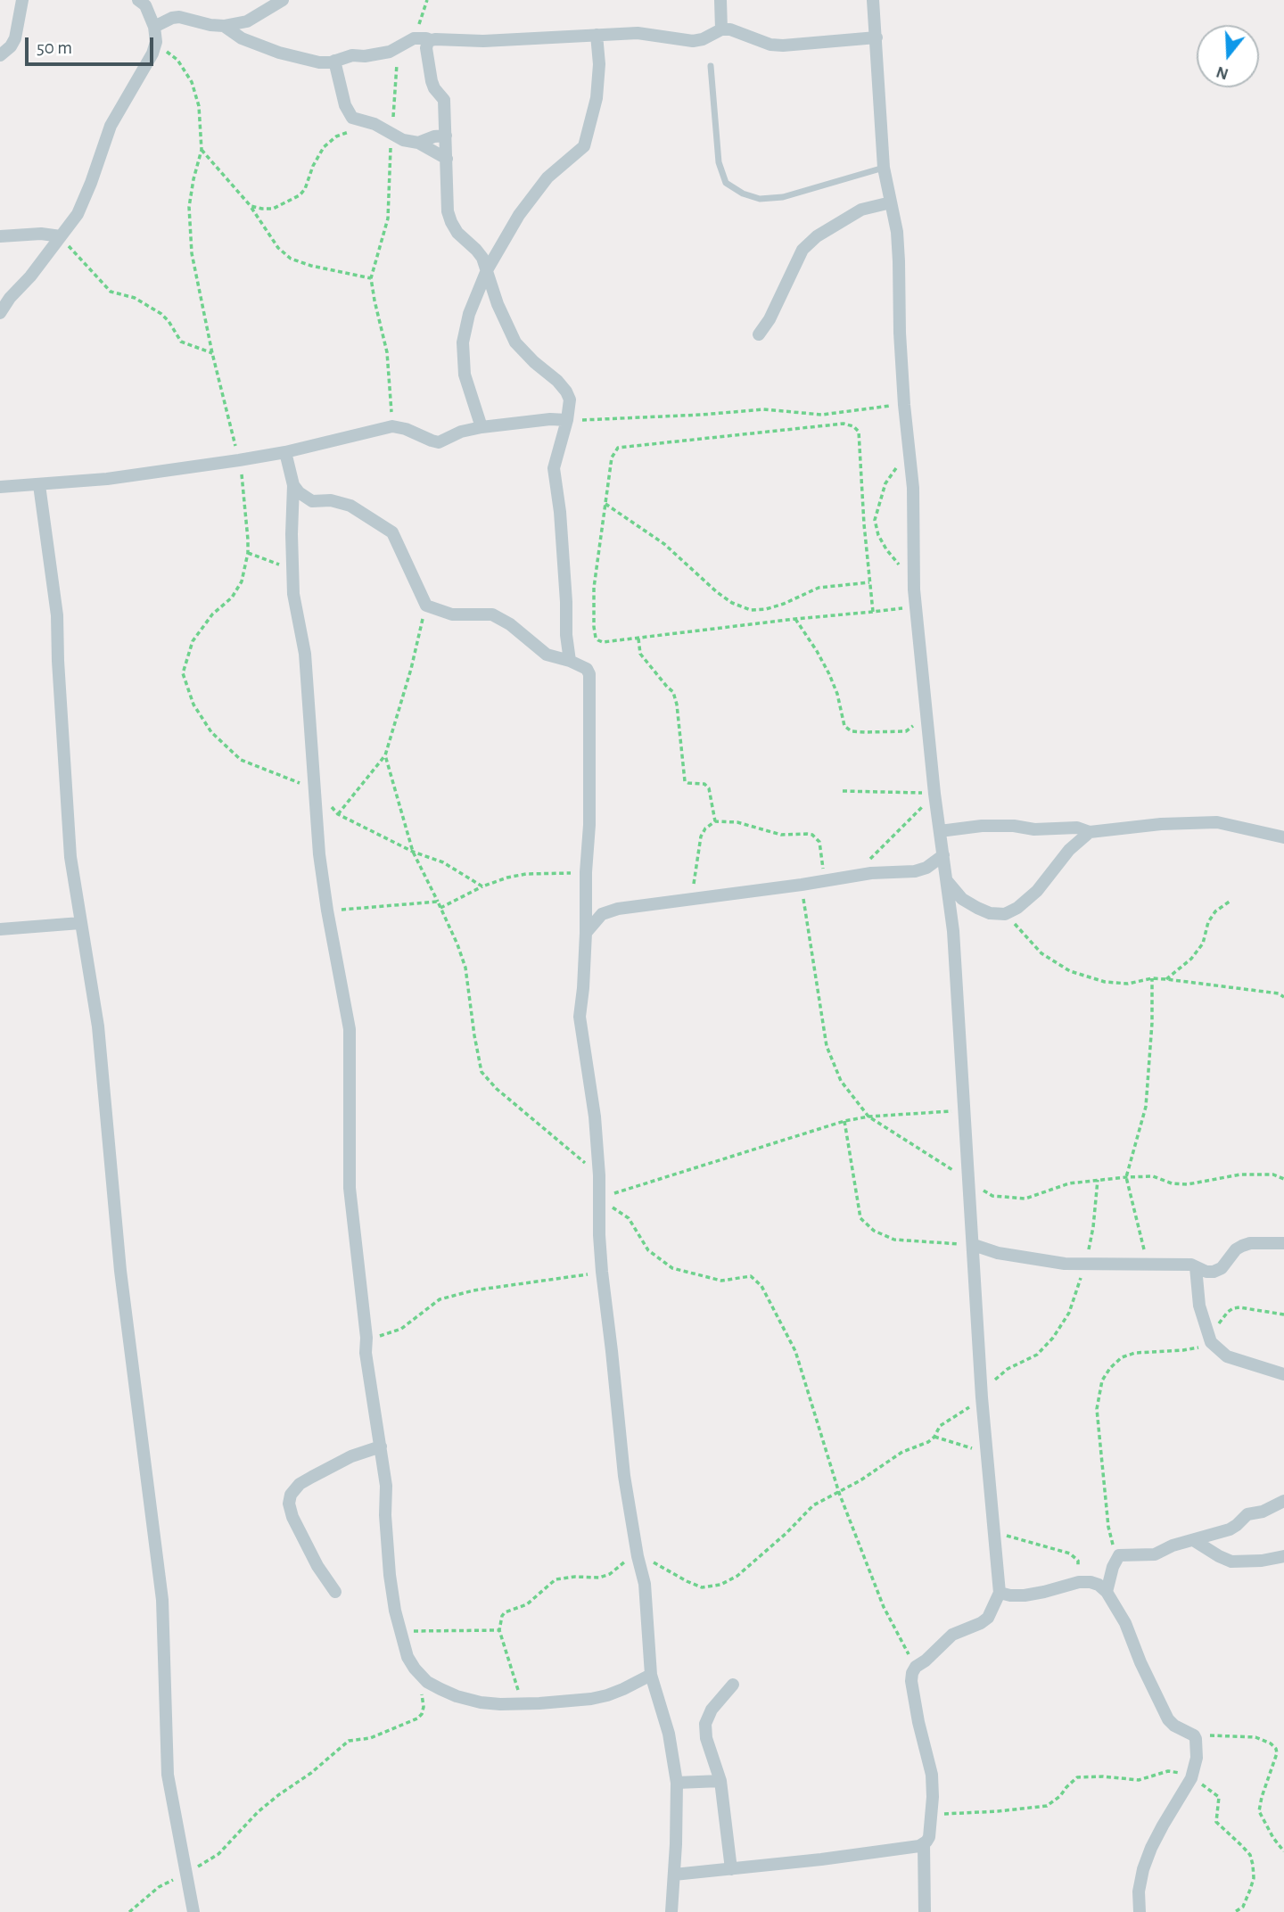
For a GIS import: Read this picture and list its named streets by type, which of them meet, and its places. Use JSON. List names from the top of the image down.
{
  "scale_bar": "50 m",
  "north": "bottom"
}
